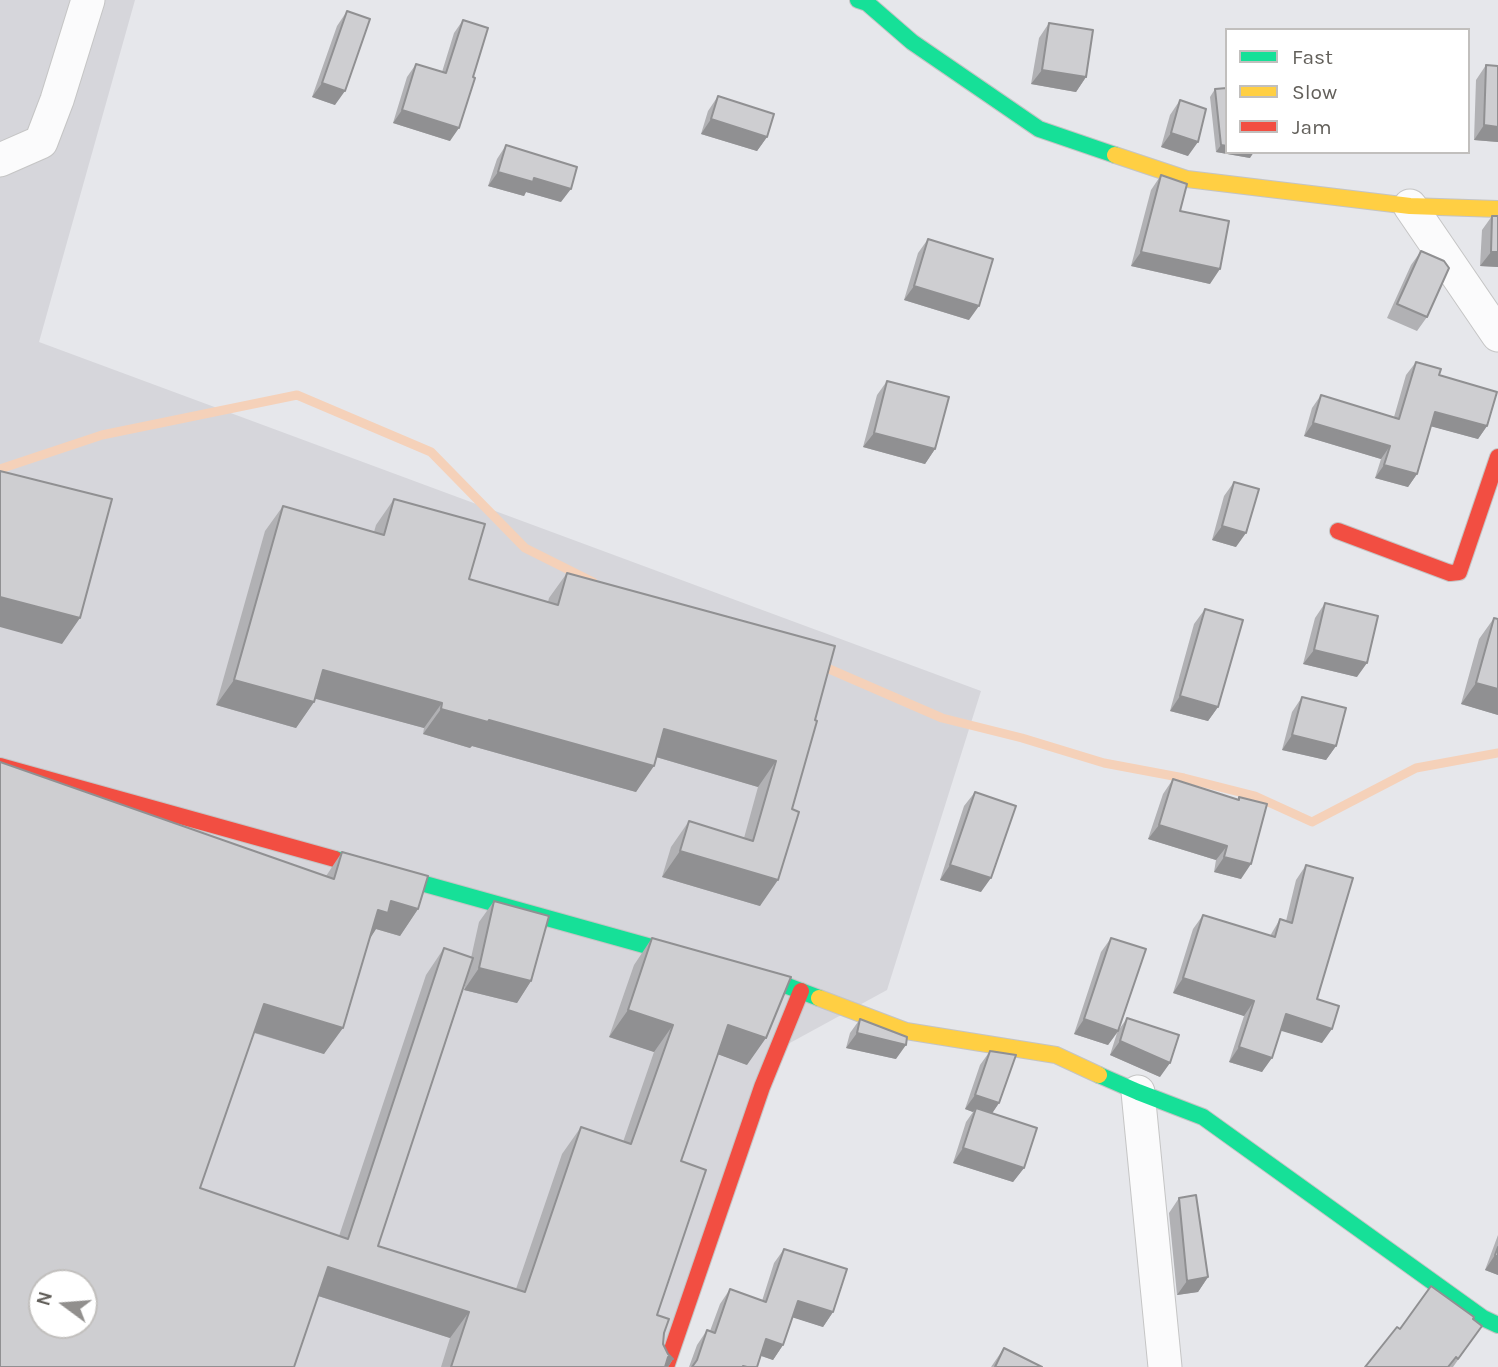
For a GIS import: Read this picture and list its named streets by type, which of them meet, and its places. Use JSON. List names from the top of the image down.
{
  "legend": ["Fast", "Slow", "Jam"],
  "north": "left"
}
